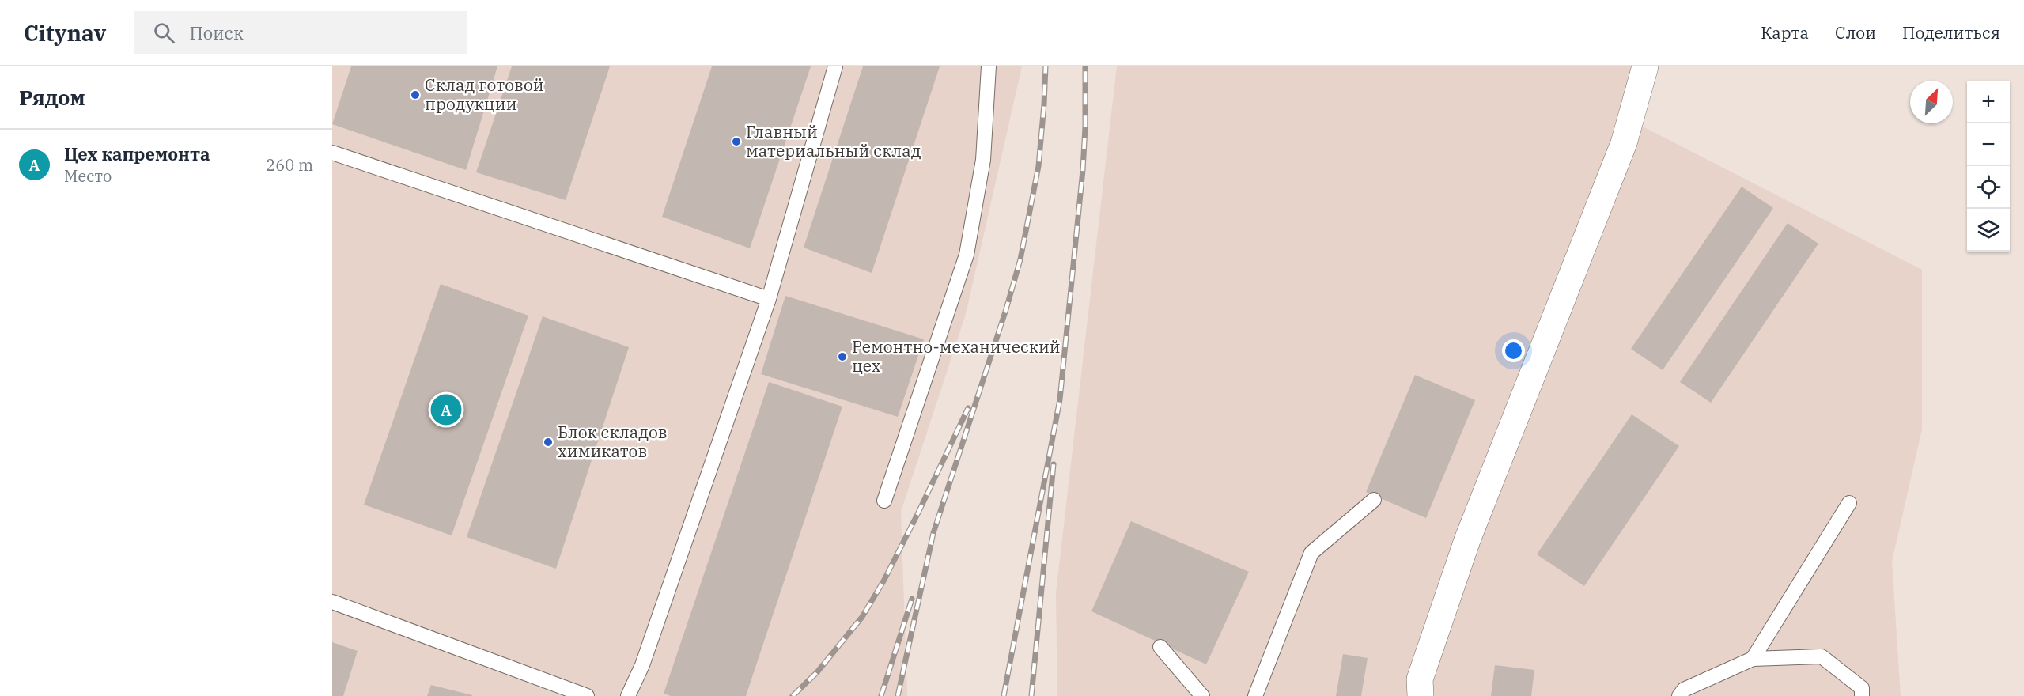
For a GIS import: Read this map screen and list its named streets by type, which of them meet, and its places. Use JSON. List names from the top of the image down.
{
  "places": [
    "Склад готовой продукции",
    "Главный материальный склад",
    "Ремонтно-механический цех",
    "Блок складов химикатов"
  ],
  "north": "top right",
  "page": {
    "header": "Citynav",
    "search": "Поиск",
    "nav": ["Карта", "Слои", "Поделиться"],
    "heading": "Рядом",
    "map_buttons": ["+", "−"],
    "list": [
      {
        "mark": "A",
        "name": "Цех капремонта",
        "note": "Место",
        "value": "260 m"
      }
    ],
    "pins": "A"
  }
}
